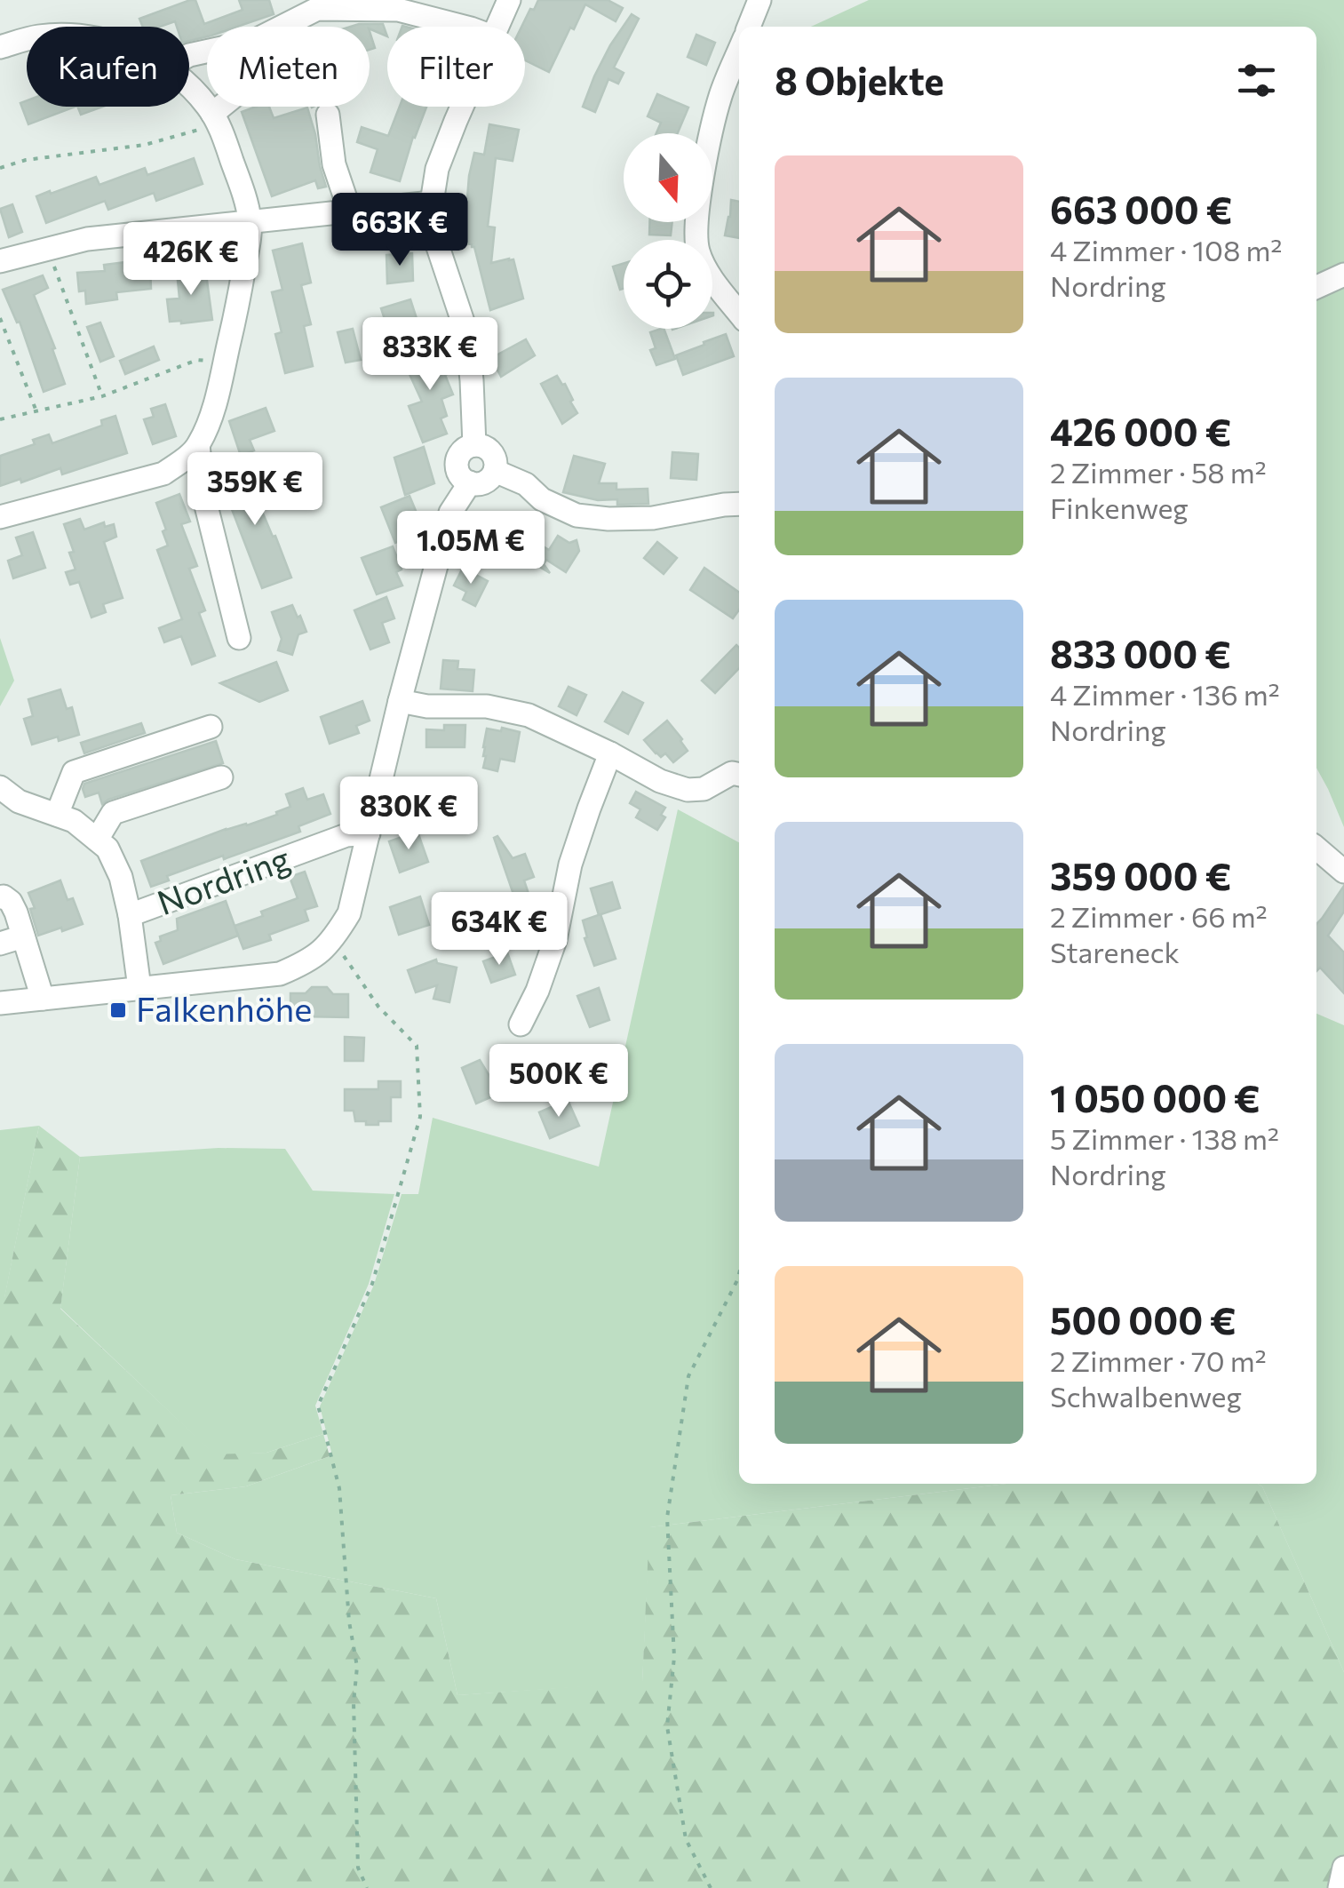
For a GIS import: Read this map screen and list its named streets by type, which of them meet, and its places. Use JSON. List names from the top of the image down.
{
  "streets": {
    "street": ["Nordring"]
  },
  "places": {
    "transit": ["Falkenhöhe"]
  },
  "north": "bottom",
  "page": {
    "chip": ["Kaufen", "Mieten", "Filter"],
    "heading": "8 Objekte",
    "list": [
      {
        "name": "663 000 €",
        "note": "4 Zimmer · 108 m² · Nordring"
      },
      {
        "name": "426 000 €",
        "note": "2 Zimmer · 58 m² · Finkenweg"
      },
      {
        "name": "833 000 €",
        "note": "4 Zimmer · 136 m² · Nordring"
      },
      {
        "name": "359 000 €",
        "note": "2 Zimmer · 66 m² · Stareneck"
      },
      {
        "name": "1 050 000 €",
        "note": "5 Zimmer · 138 m² · Nordring"
      },
      {
        "name": "500 000 €",
        "note": "2 Zimmer · 70 m² · Schwalbenweg"
      }
    ],
    "price": [
      "663K €",
      "426K €",
      "833K €",
      "359K €",
      "1.05M €",
      "830K €",
      "634K €",
      "500K €"
    ]
  }
}
